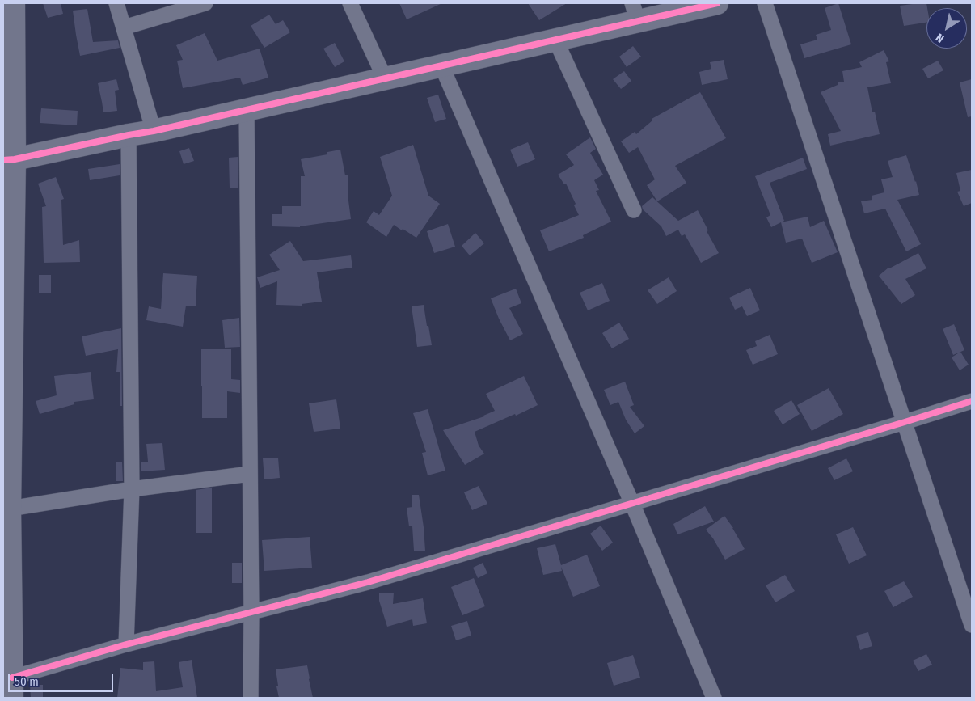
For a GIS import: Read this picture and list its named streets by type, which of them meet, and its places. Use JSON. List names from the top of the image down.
{
  "scale_bar": "50 m",
  "north": "bottom left"
}
